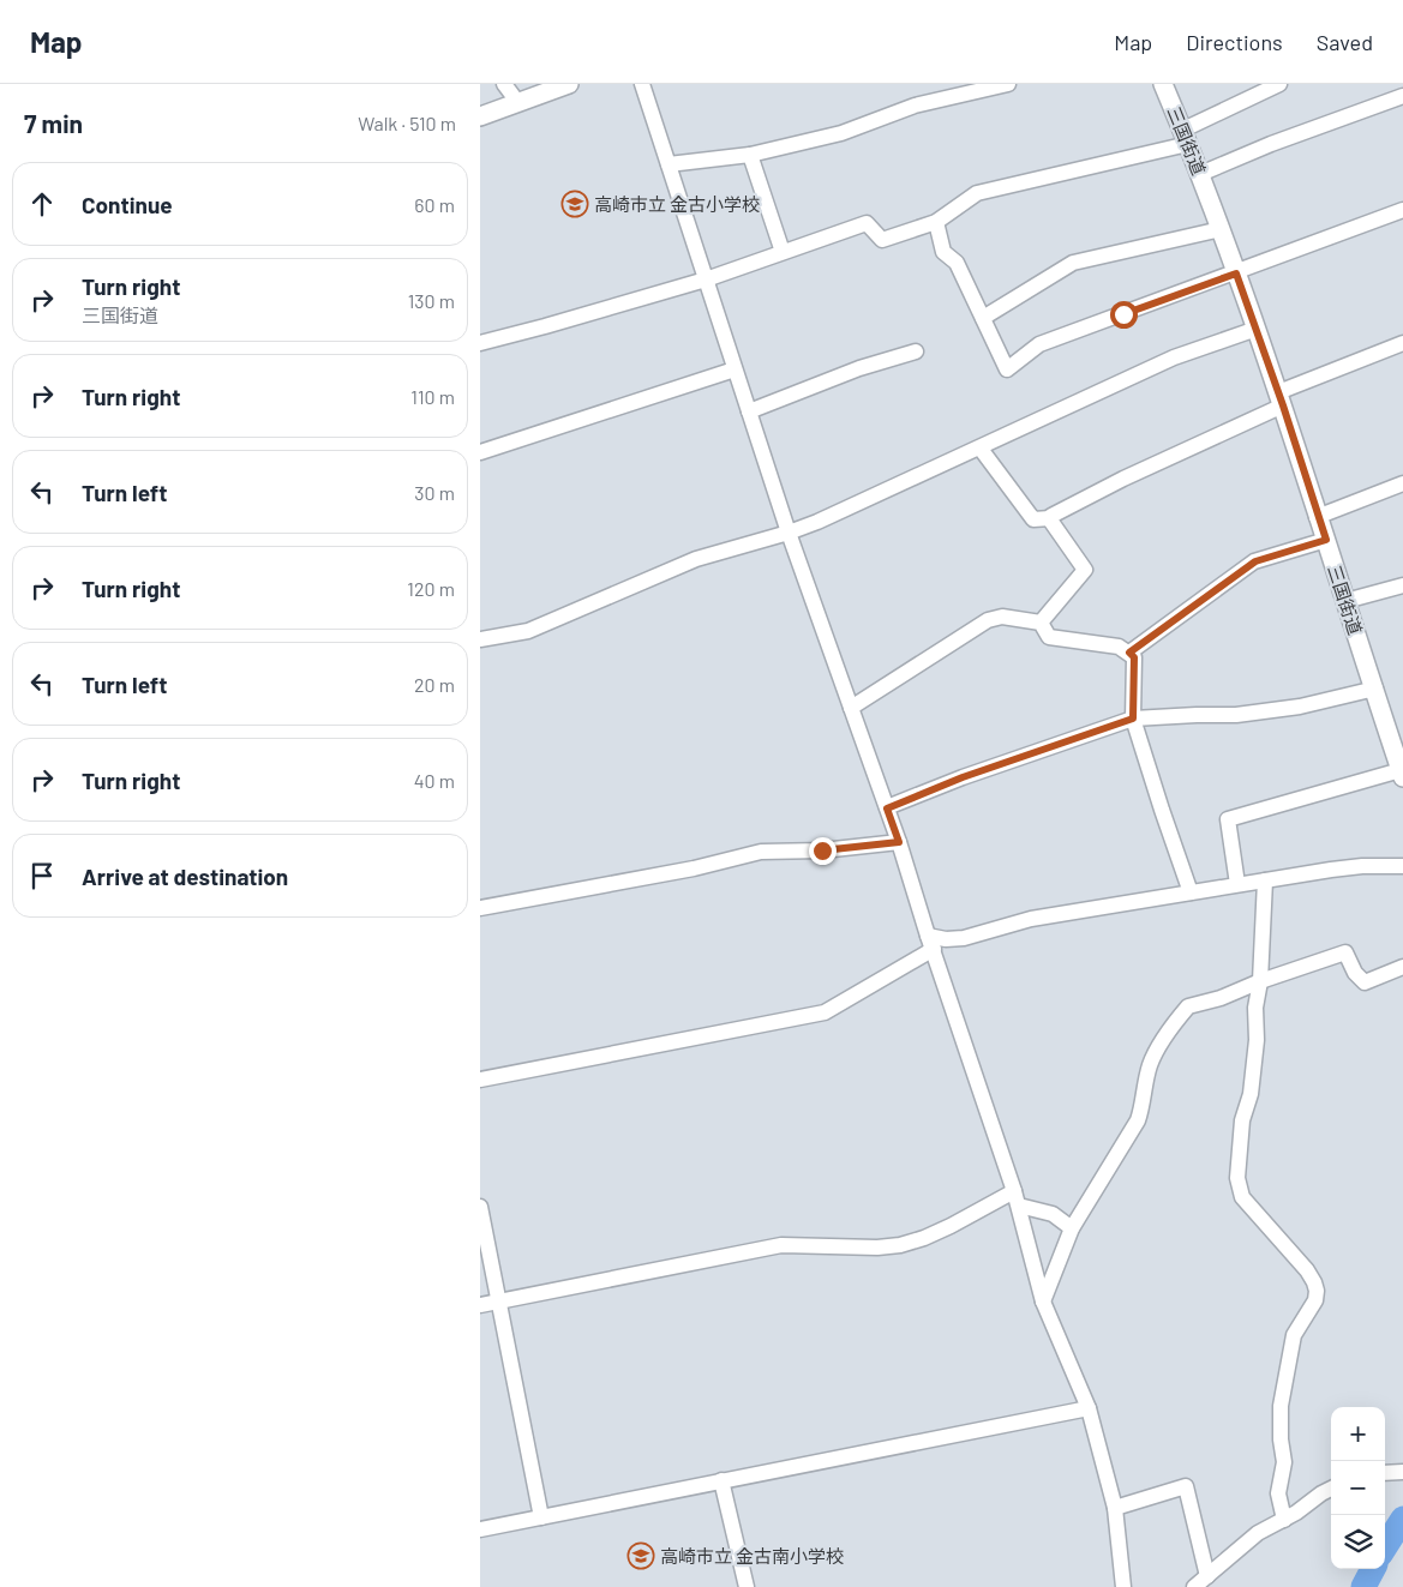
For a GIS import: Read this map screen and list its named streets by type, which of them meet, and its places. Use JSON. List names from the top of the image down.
{
  "streets": {
    "main road": ["三国街道"]
  },
  "places": {
    "school or university": ["高崎市立 金古小学校", "高崎市立 金古南小学校"]
  },
  "page": {
    "header": "Map",
    "nav": ["Map", "Directions", "Saved"],
    "heading": ["7 min", "Walk · 510 m"],
    "list": [
      ["Continue", "60 m"],
      ["Turn right", "三国街道", "130 m"],
      ["Turn right", "110 m"],
      ["Turn left", "30 m"],
      ["Turn right", "120 m"],
      ["Turn left", "20 m"],
      ["Turn right", "40 m"],
      "Arrive at destination"
    ],
    "map_buttons": ["+", "−"]
  }
}
